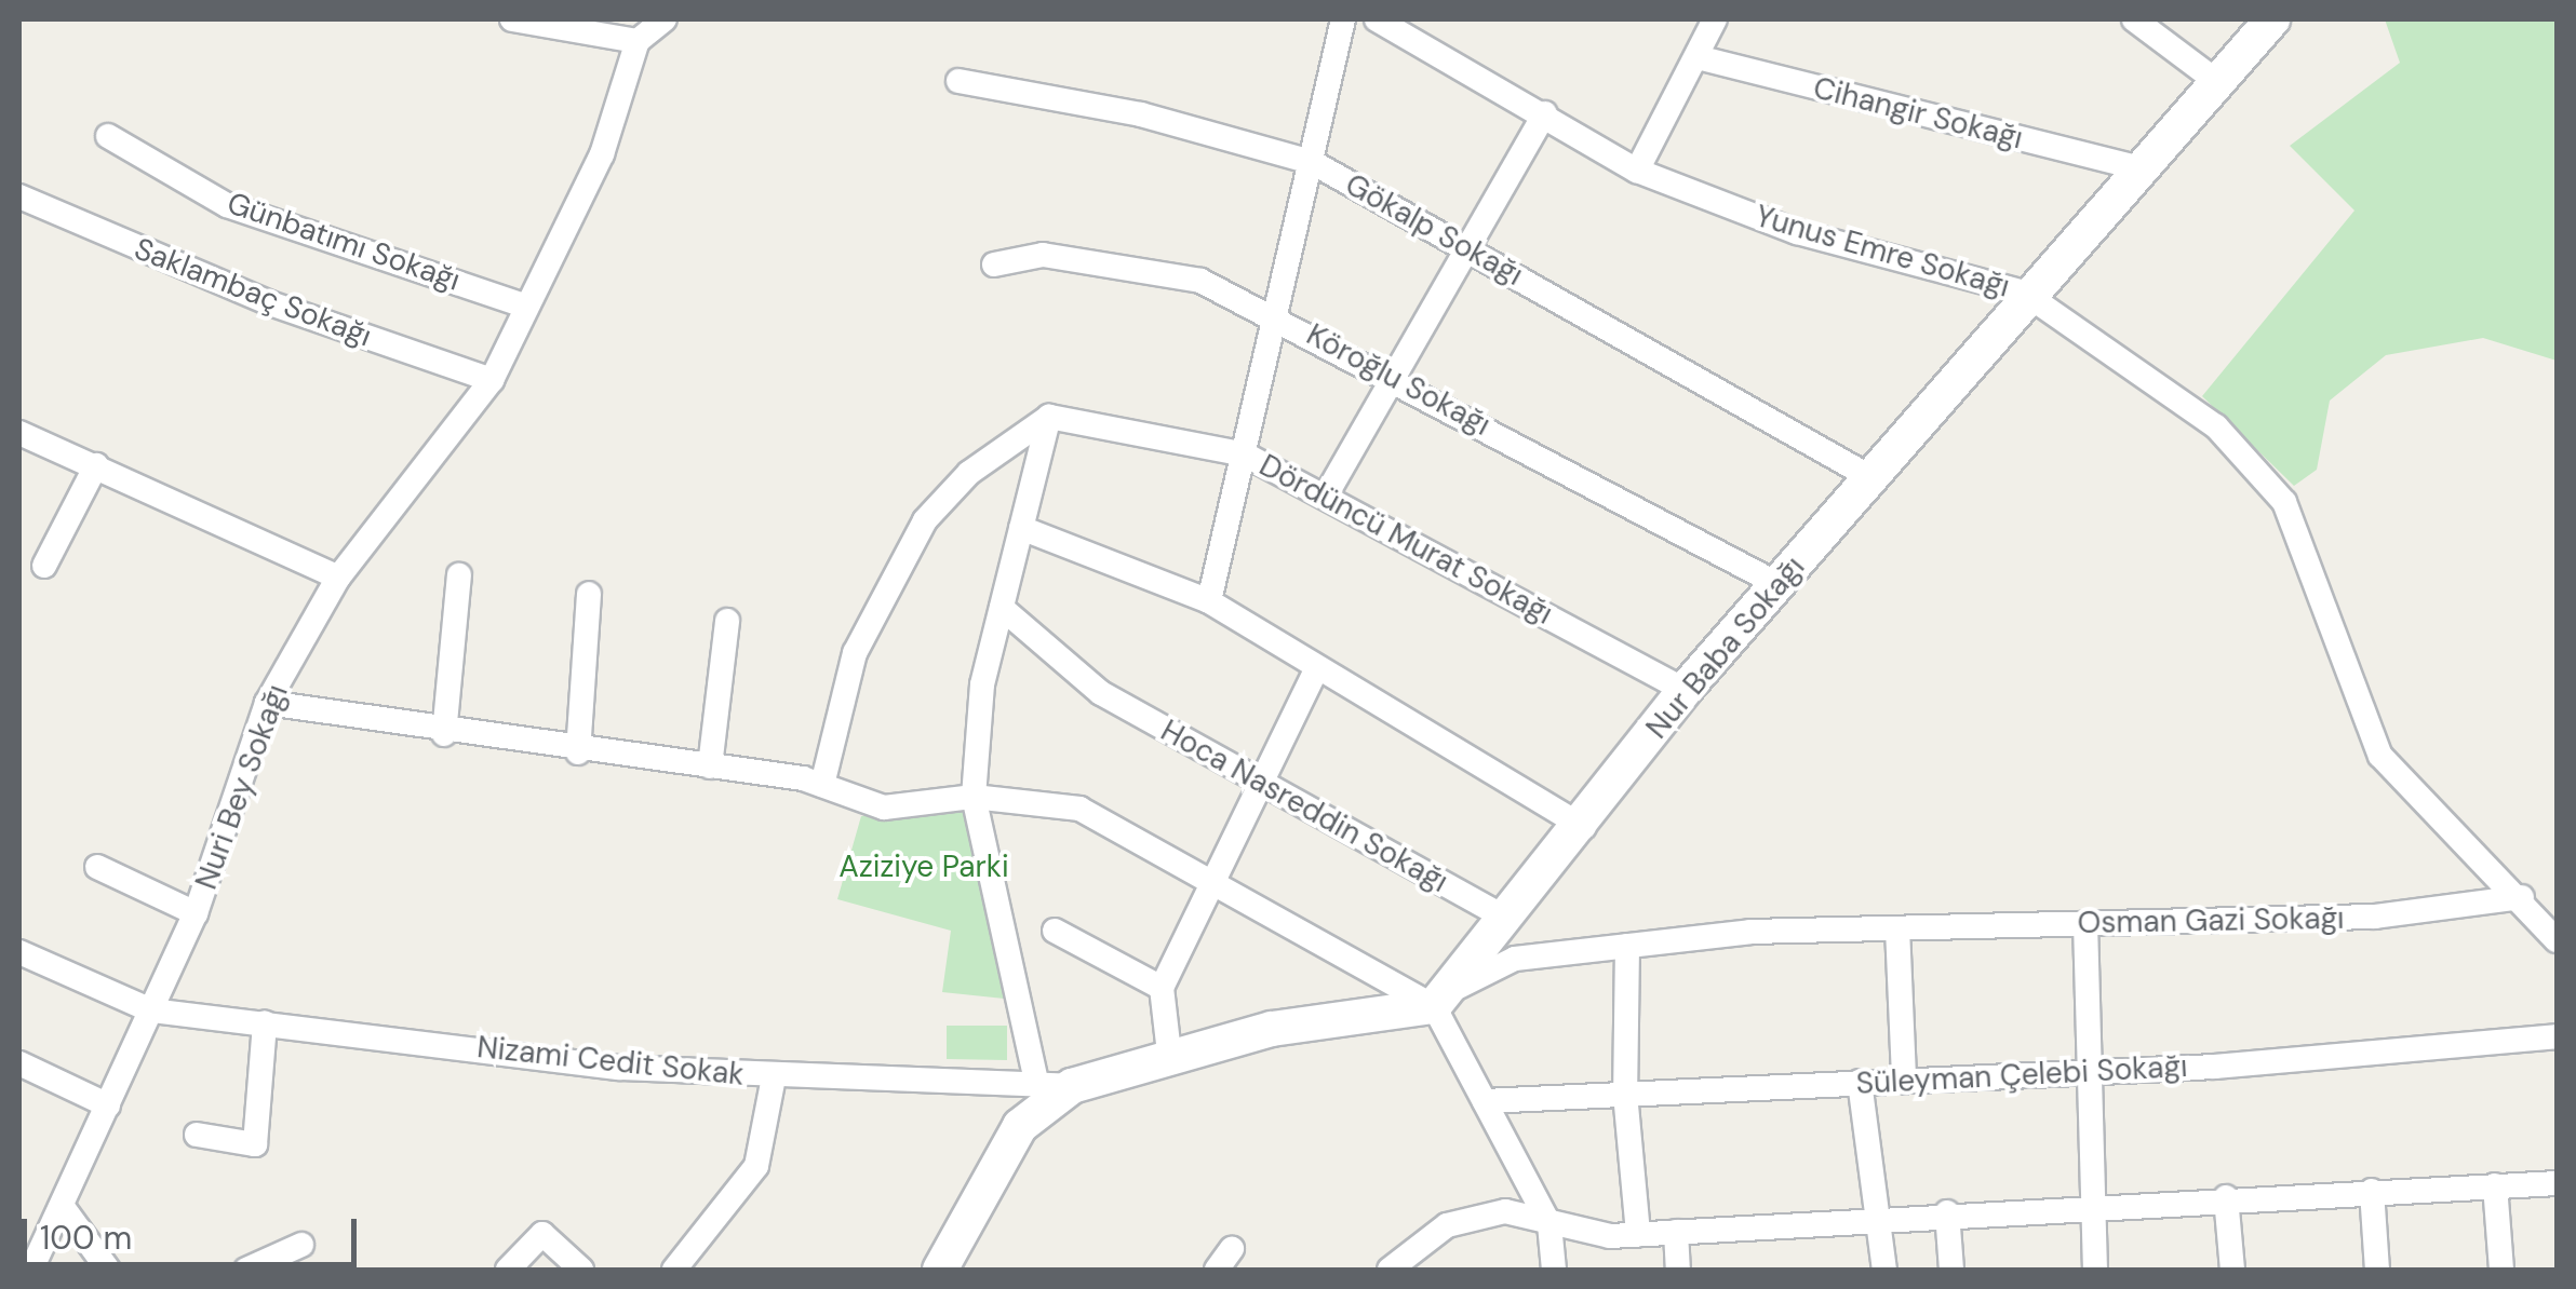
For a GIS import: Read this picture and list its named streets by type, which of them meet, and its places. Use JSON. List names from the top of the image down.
{
  "streets": {
    "main road": ["Nur Baba Sokağı"],
    "street": [
      "Cihangir Sokağı",
      "Gökalp Sokağı",
      "Günbatımı Sokağı",
      "Yunus Emre Sokağı",
      "Saklambaç Sokağı",
      "Köroğlu Sokağı",
      "Dördüncü Murat Sokağı",
      "Nuri Bey Sokağı",
      "Hoca Nasreddin Sokağı",
      "Osman Gazi Sokağı",
      "Nizami Cedit Sokak",
      "Süleyman Çelebi Sokağı"
    ]
  },
  "crossings": [
    ["Cihangir Sokağı", "Nur Baba Sokağı"],
    ["Gökalp Sokağı", "Nur Baba Sokağı"],
    ["Günbatımı Sokağı", "Nuri Bey Sokağı"],
    ["Yunus Emre Sokağı", "Nur Baba Sokağı"],
    ["Yunus Emre Sokağı", "Osman Gazi Sokağı"],
    ["Saklambaç Sokağı", "Nuri Bey Sokağı"],
    ["Köroğlu Sokağı", "Nur Baba Sokağı"],
    ["Dördüncü Murat Sokağı", "Nur Baba Sokağı"],
    ["Nur Baba Sokağı", "Hoca Nasreddin Sokağı"],
    ["Nur Baba Sokağı", "Osman Gazi Sokağı"],
    ["Nuri Bey Sokağı", "Nizami Cedit Sokak"]
  ],
  "parks": ["Aziziye Parki"],
  "scale_bar": "100 m"
}
